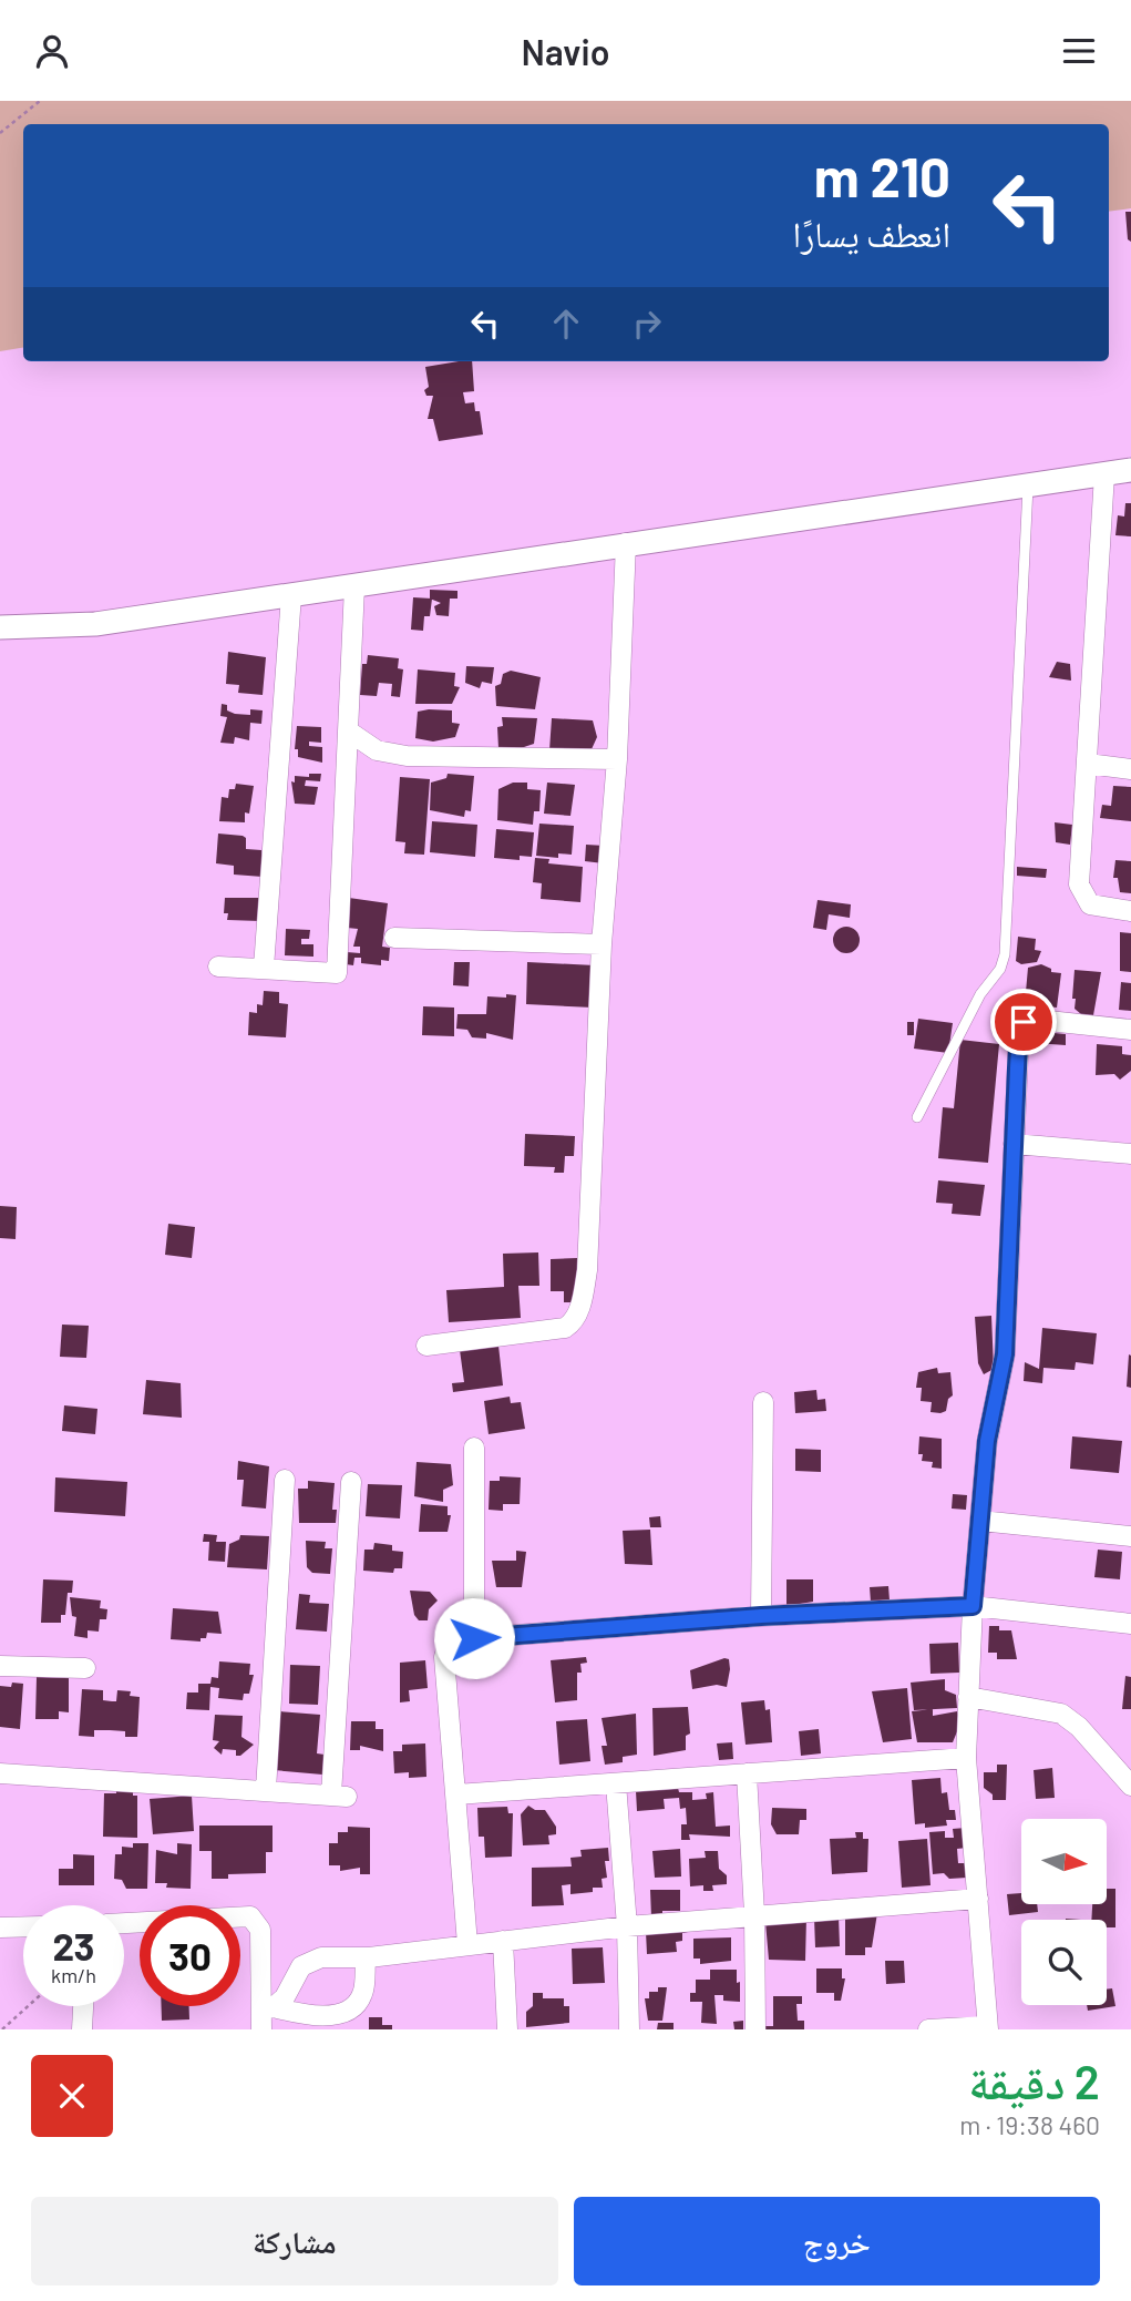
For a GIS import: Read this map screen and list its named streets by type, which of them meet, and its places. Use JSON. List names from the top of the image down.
{
  "north": "right",
  "page": {
    "header": "Navio",
    "turn": ["210 m", "انعطف يسارًا"],
    "speed": "23 km/h",
    "limit": "30",
    "heading": ["2 دقيقة", "460 m · 19:38"],
    "buttons": ["خروج", "مشاركة"]
  }
}
